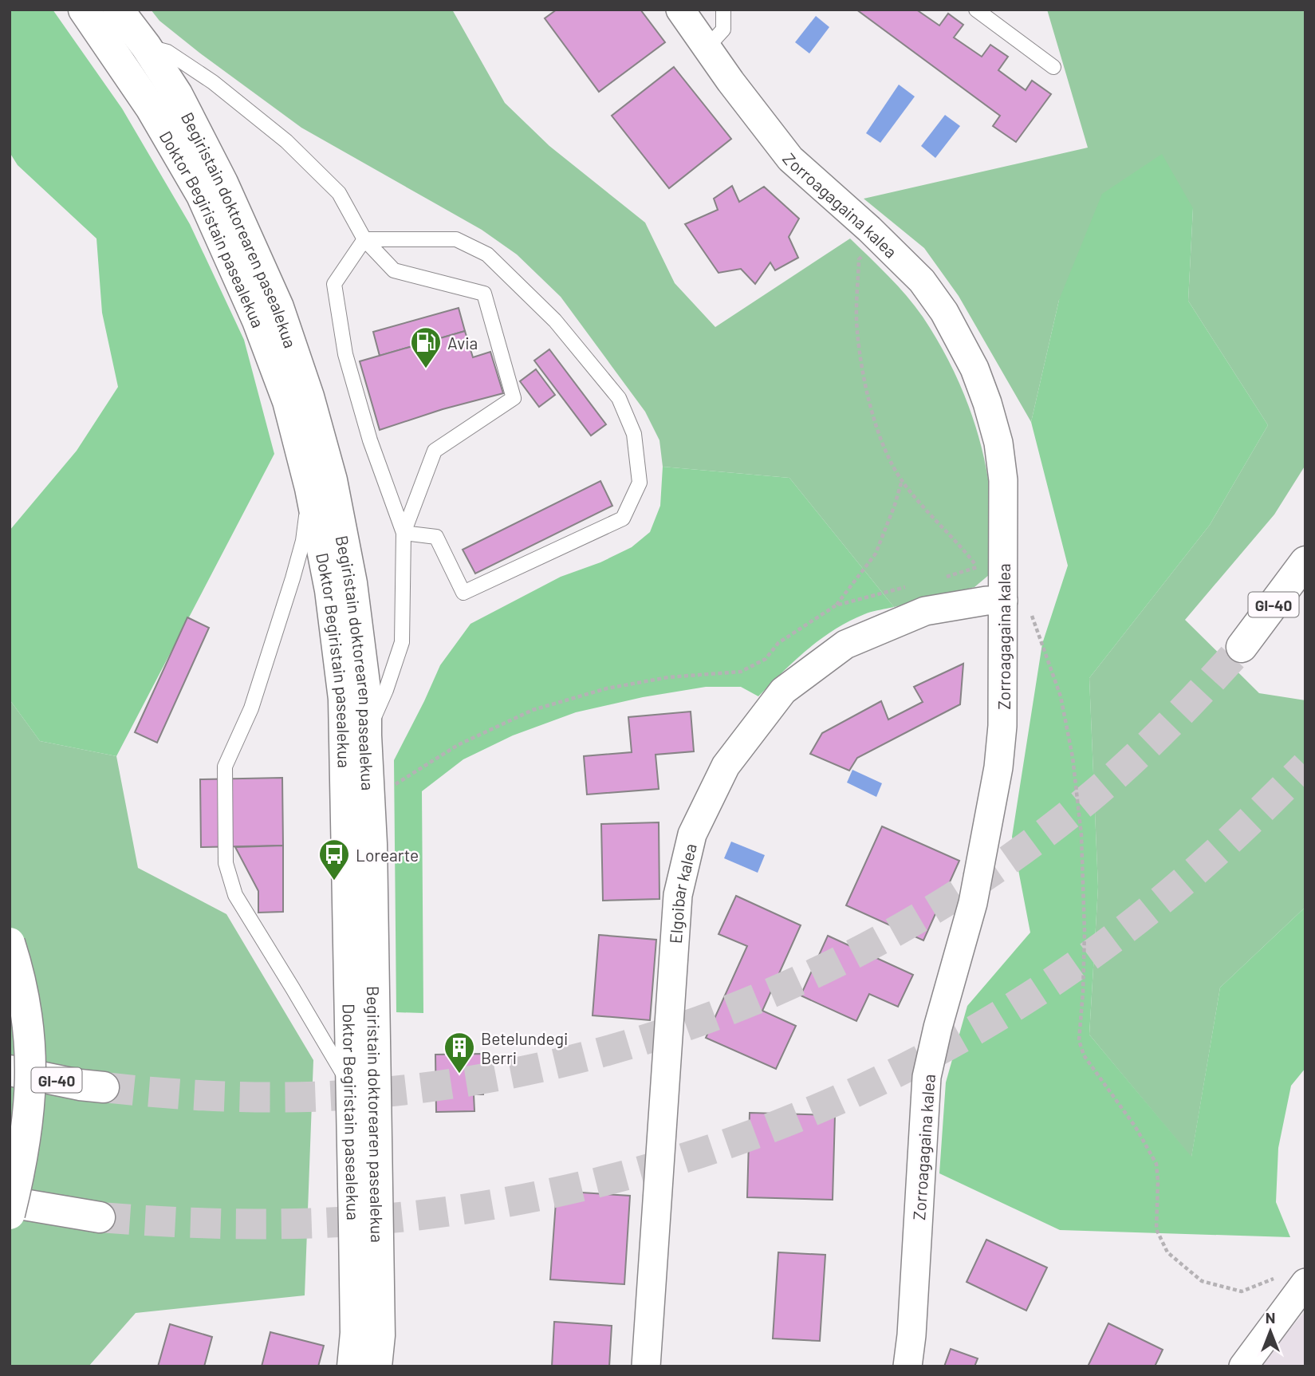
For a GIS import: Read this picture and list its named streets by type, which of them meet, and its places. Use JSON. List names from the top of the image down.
{
  "streets": {
    "main road": ["Doktor Begiristain pasealekua", "Begiristain doktorearen pasealekua", "GI-40"],
    "street": ["Zorroagagaina kalea", "Elgoibar kalea"]
  },
  "crossings": [
    ["Zorroagagaina kalea", "Elgoibar kalea"]
  ],
  "places": {
    "fuel station": ["Avia"],
    "bus stop": ["Lorearte"],
    "building": ["Betelundegi Berri"]
  },
  "north": "top"
}
